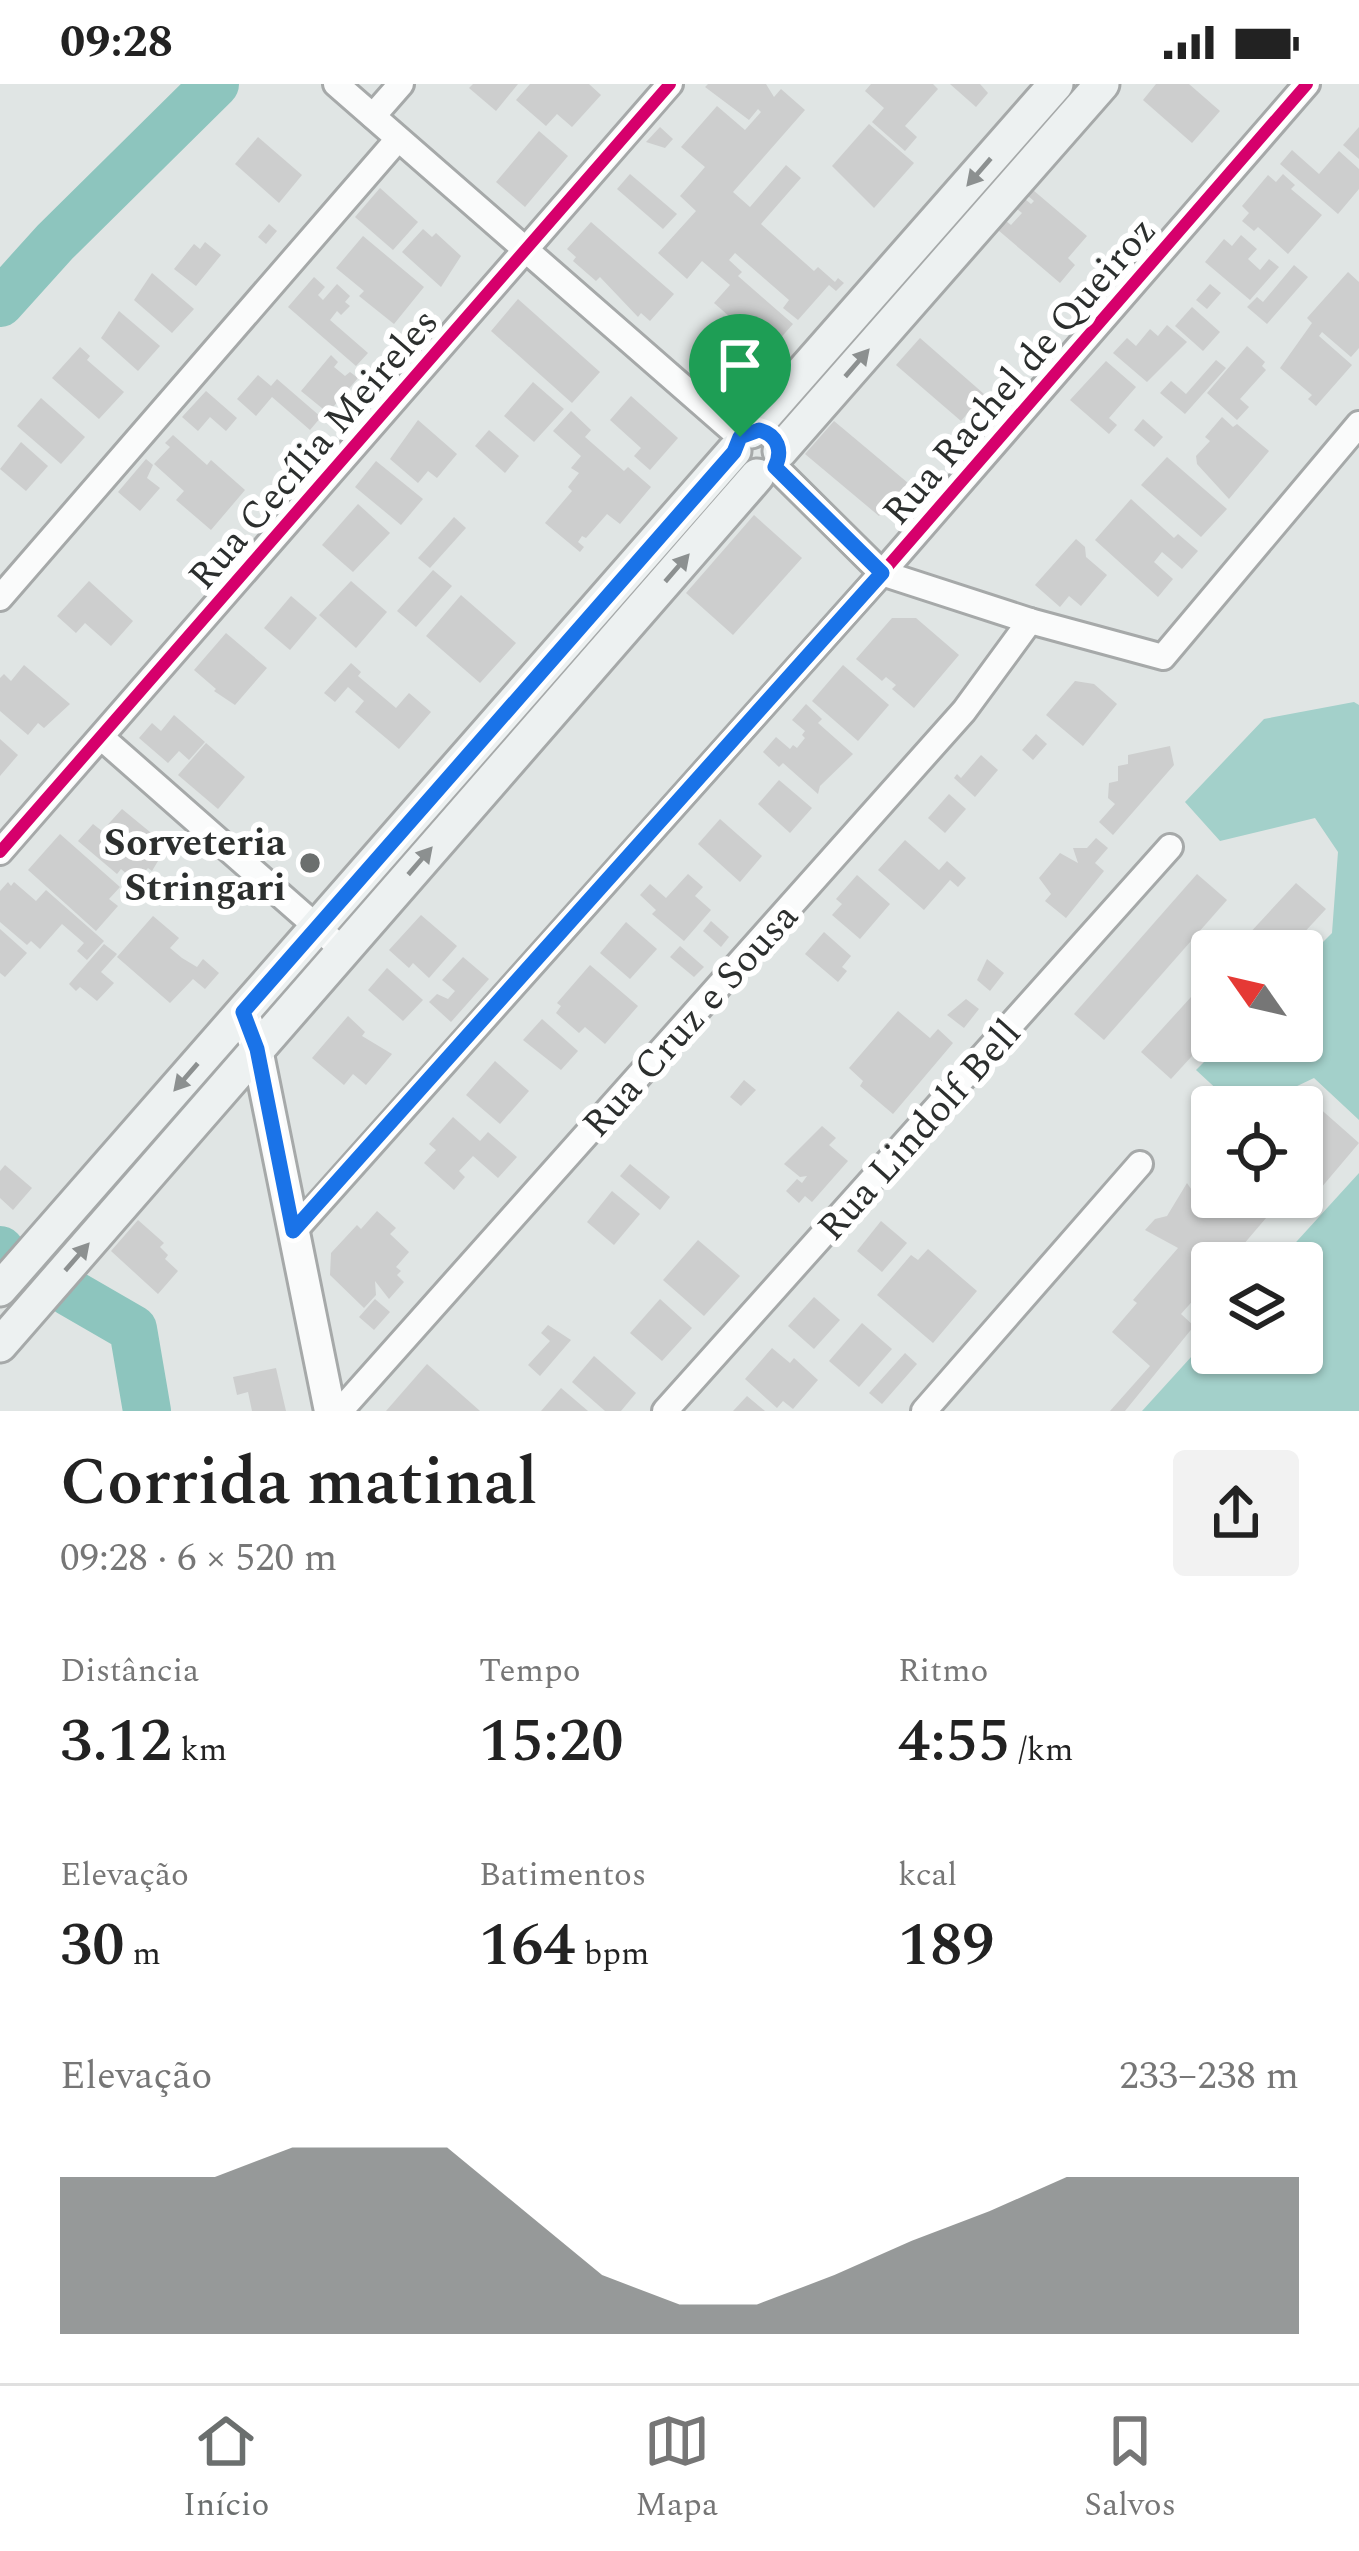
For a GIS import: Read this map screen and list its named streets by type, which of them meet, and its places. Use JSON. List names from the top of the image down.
{
  "streets": {
    "street": [
      "Rua Rachel de Queiroz",
      "Rua Cecília Meireles",
      "Rua Cruz e Sousa",
      "Rua Lindolf Bell"
    ]
  },
  "places": ["Sorveteria Stringari"],
  "north": "top left",
  "page": {
    "status": "09:28",
    "heading": ["Corrida matinal", "09:28 · 6 × 520 m"],
    "stats": [
      ["Distância", "3.12 km"],
      ["Tempo", "15:20"],
      ["Ritmo", "4:55 /km"],
      ["Elevação", "30 m"],
      ["Batimentos", "164 bpm"],
      ["kcal", "189"]
    ],
    "chart": ["Elevação", "233–238 m"],
    "tabs": ["Início", "Mapa", "Salvos"]
  }
}
